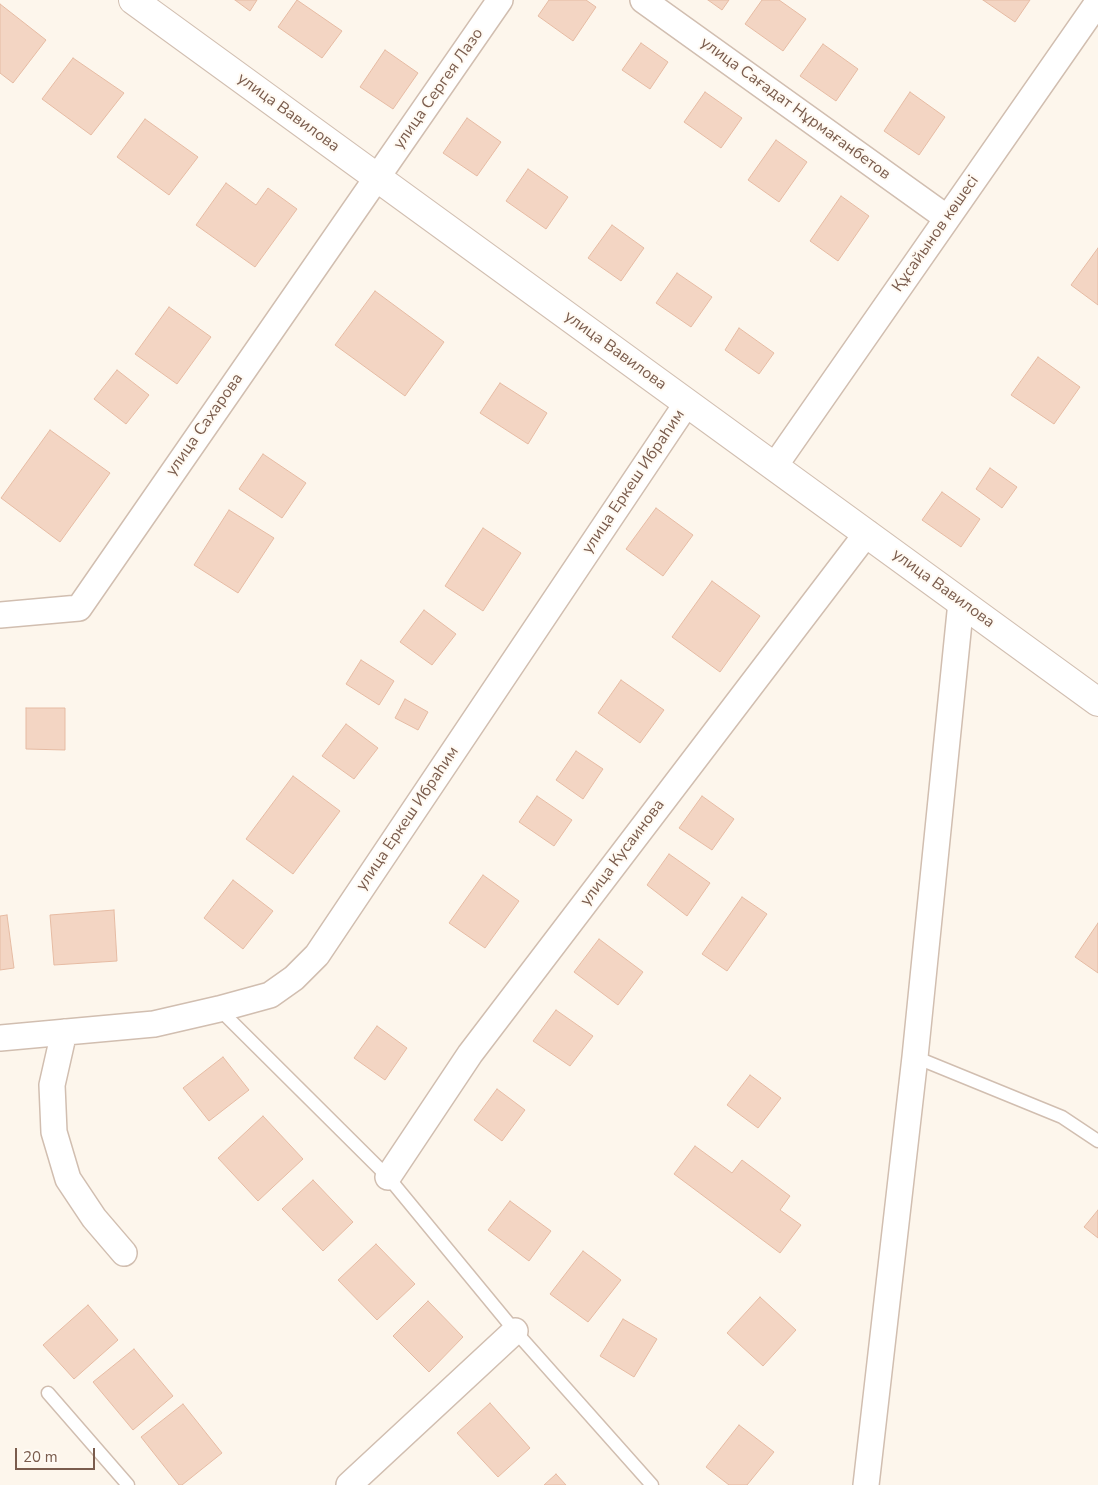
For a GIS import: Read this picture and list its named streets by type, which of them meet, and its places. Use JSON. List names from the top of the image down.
{
  "streets": {
    "street": [
      "улица Сергея Лазо",
      "улица Сағадат Нұрмағанбетов",
      "улица Вавилова",
      "Құсайынов көшесі",
      "улица Сахарова",
      "улица Еркеш Ибраһим",
      "улица Кусаинова"
    ]
  },
  "crossings": [
    ["улица Сергея Лазо", "улица Вавилова"],
    ["улица Сергея Лазо", "улица Сахарова"],
    ["улица Сағадат Нұрмағанбетов", "Құсайынов көшесі"],
    ["улица Вавилова", "Құсайынов көшесі"],
    ["улица Вавилова", "улица Сахарова"],
    ["улица Вавилова", "улица Еркеш Ибраһим"],
    ["улица Вавилова", "улица Кусаинова"]
  ],
  "scale_bar": "20 m"
}
